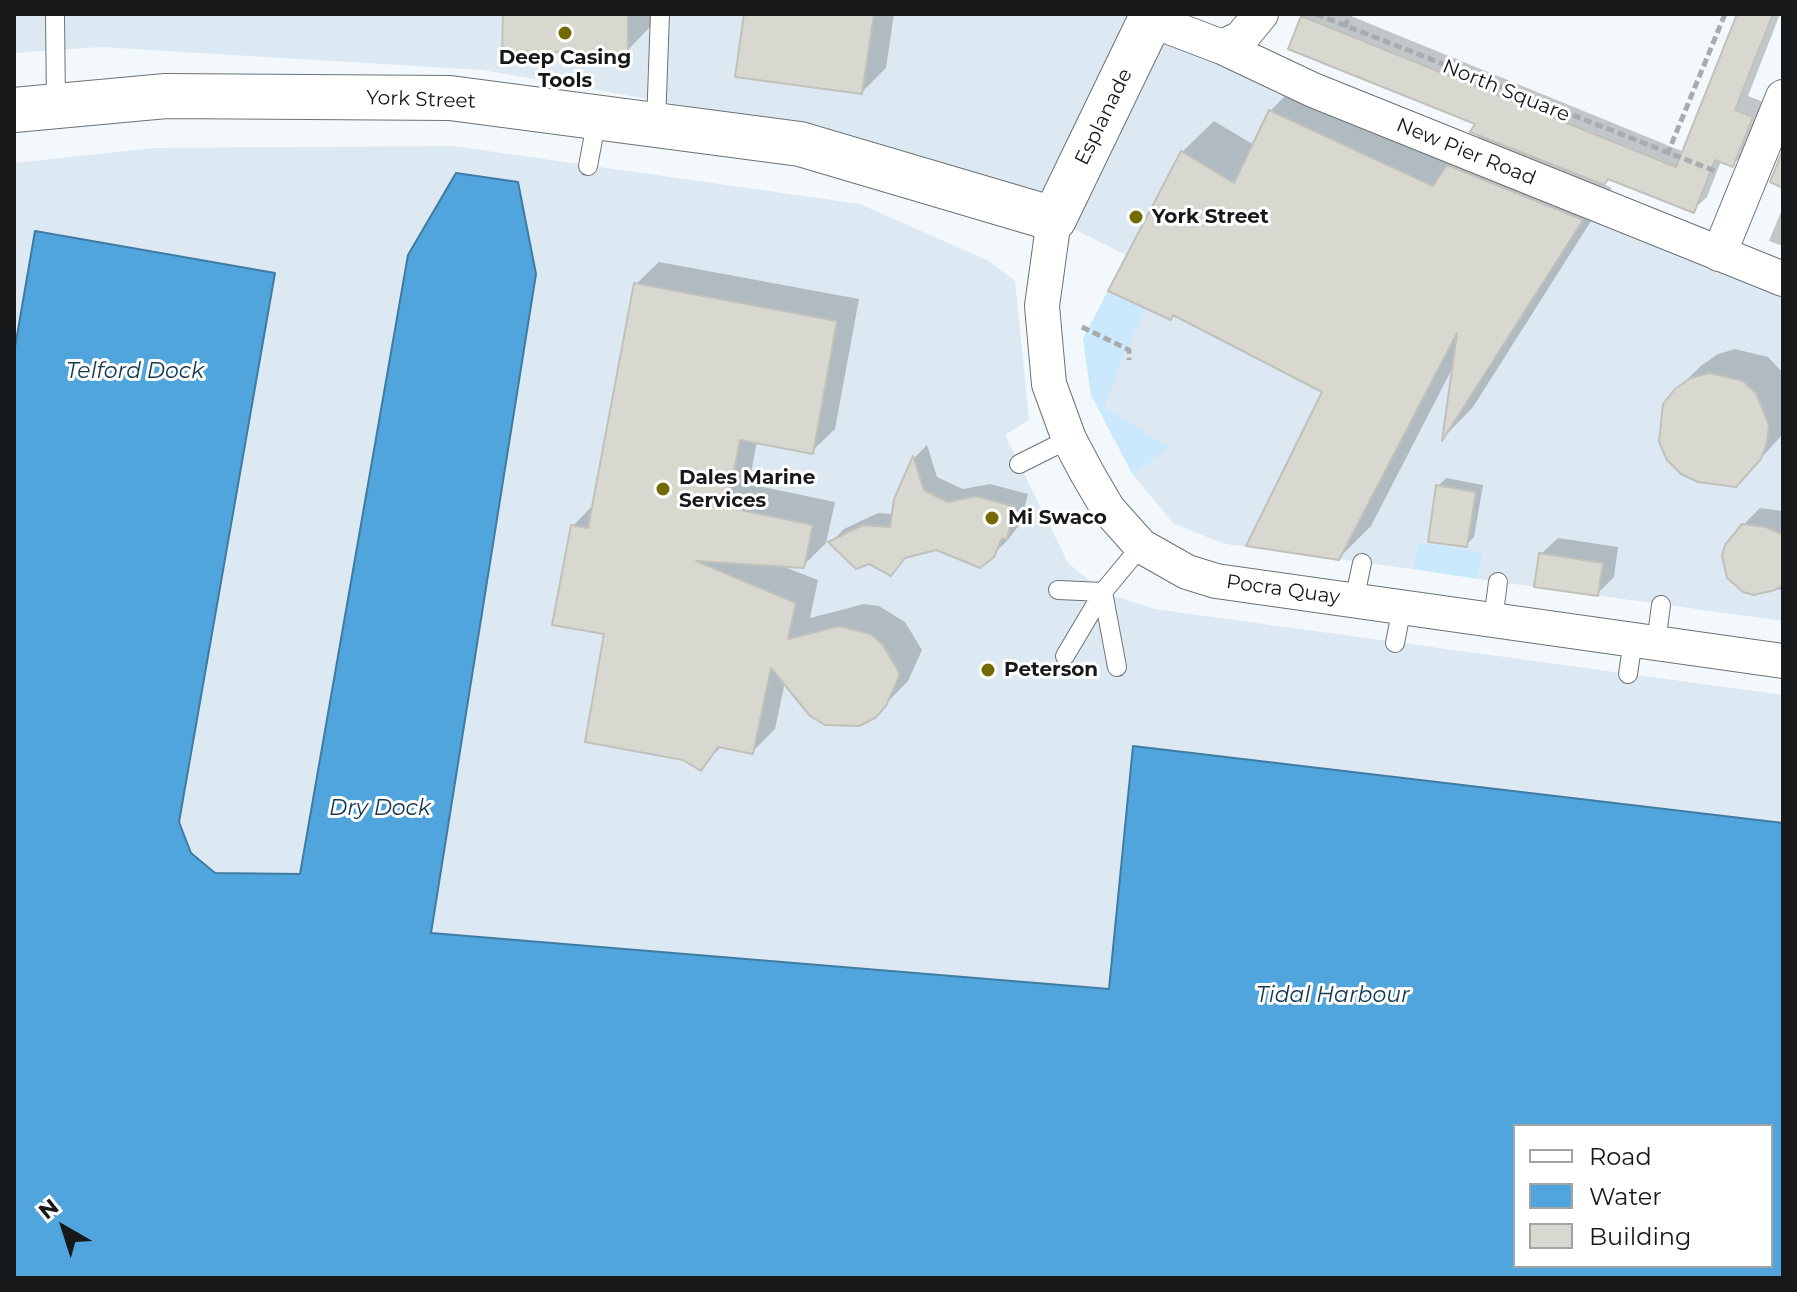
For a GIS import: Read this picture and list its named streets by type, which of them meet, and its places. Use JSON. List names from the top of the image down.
{
  "streets": {
    "street": [
      "York Street",
      "Esplanade",
      "New Pier Road",
      "Pocra Quay"
    ],
    "path": ["North Square"]
  },
  "crossings": [
    ["York Street", "Esplanade"],
    ["York Street", "Pocra Quay"],
    ["Esplanade", "New Pier Road"],
    ["Esplanade", "Pocra Quay"]
  ],
  "water": ["Telford Dock", "Dry Dock", "Tidal Harbour"],
  "places": [
    "Deep Casing Tools",
    "York Street",
    "Dales Marine Services",
    "Mi Swaco",
    "Peterson"
  ],
  "legend": ["Road", "Water", "Building"],
  "north": "top left"
}
